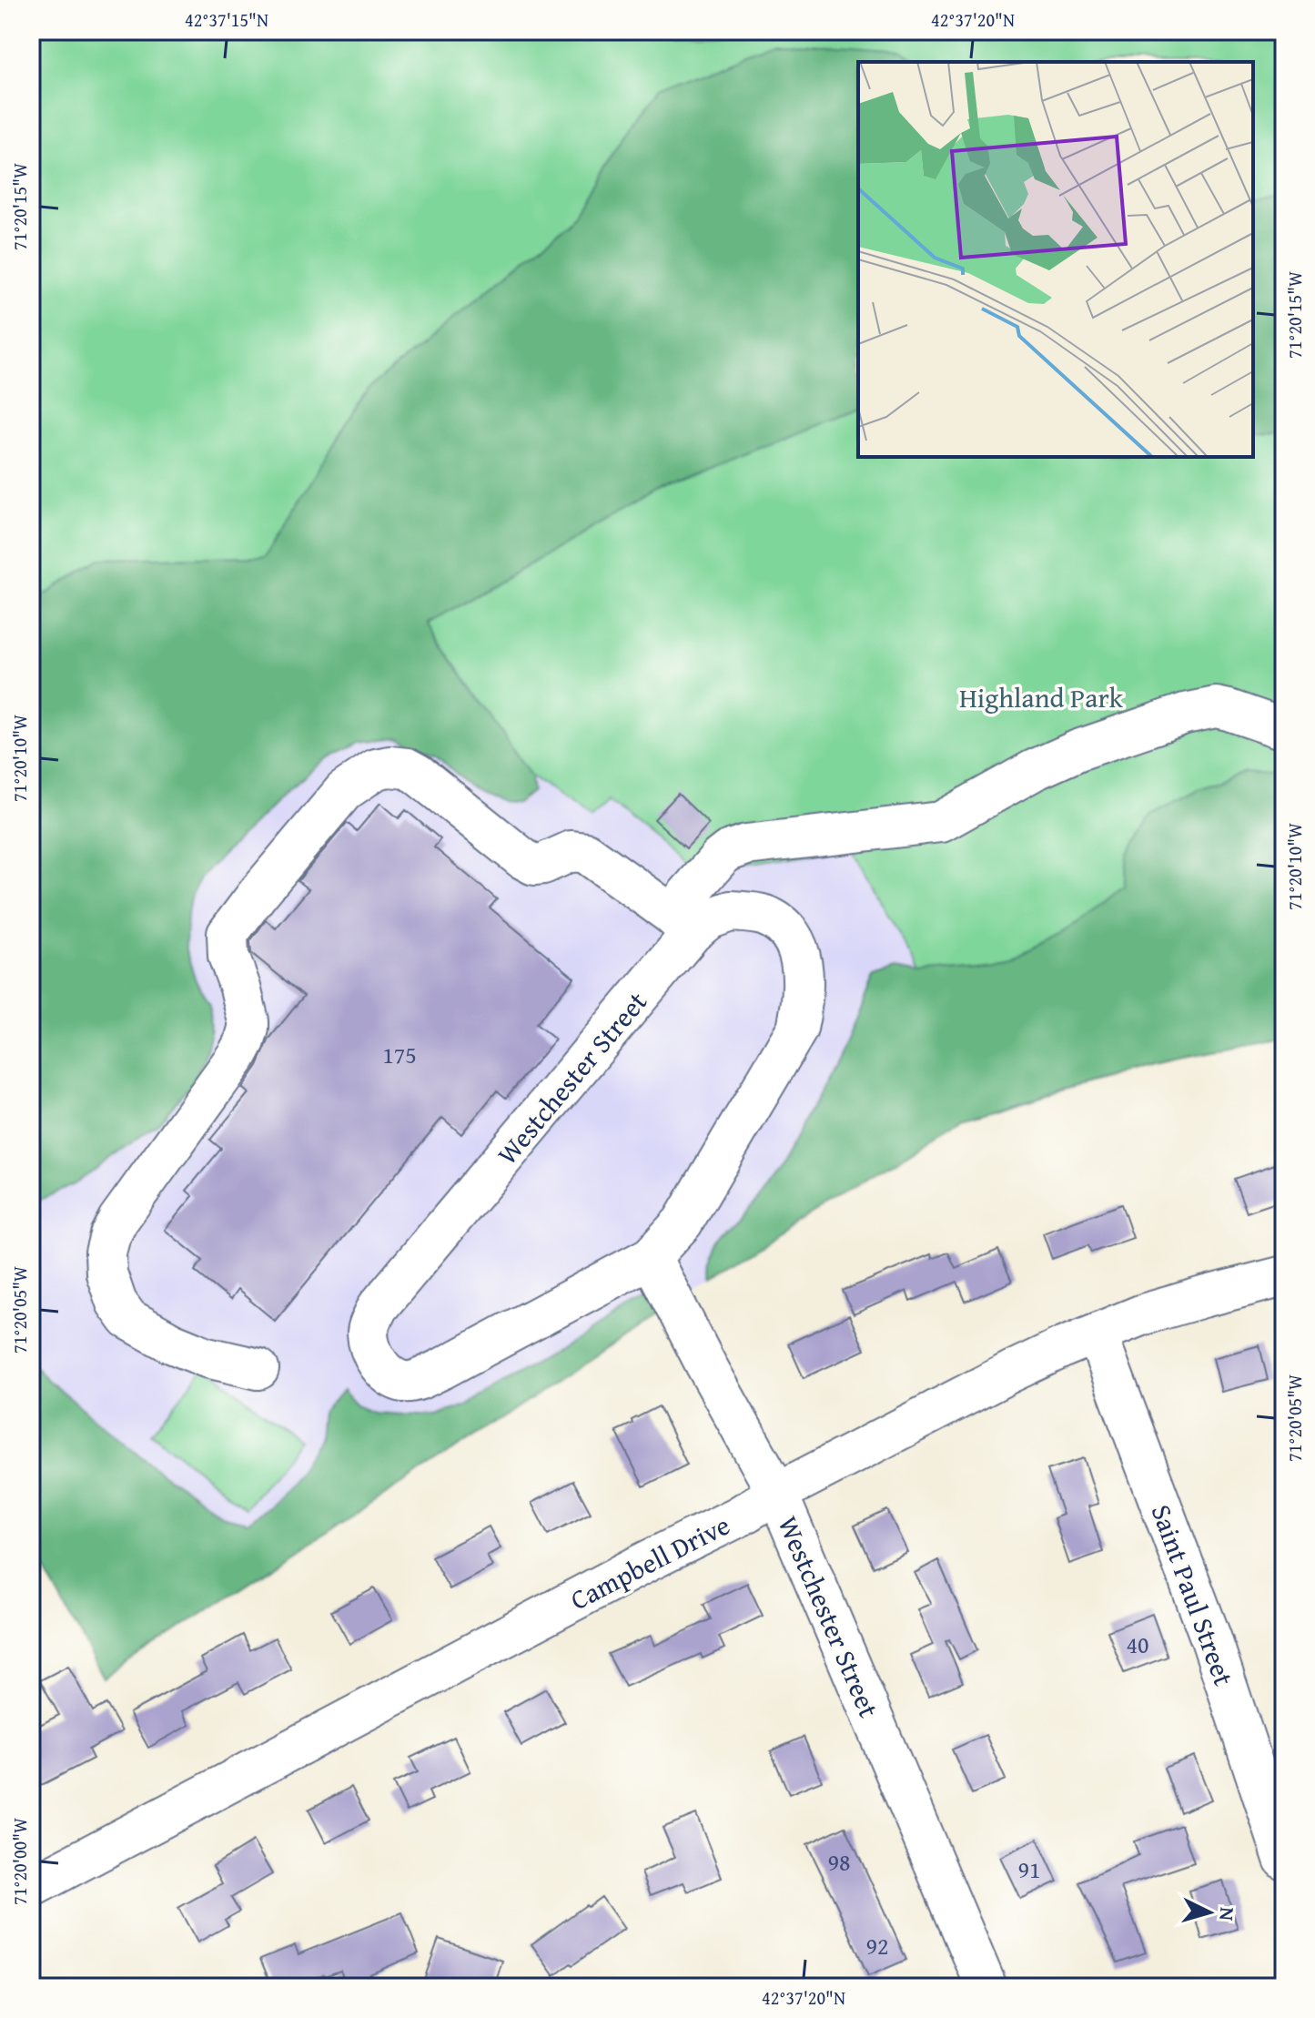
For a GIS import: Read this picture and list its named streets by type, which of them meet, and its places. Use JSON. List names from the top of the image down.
{
  "streets": {
    "street": ["Westchester Street", "Campbell Drive", "Saint Paul Street"]
  },
  "crossings": [
    ["Westchester Street", "Campbell Drive"],
    ["Campbell Drive", "Saint Paul Street"]
  ],
  "parks": ["Highland Park"],
  "house_numbers": [
    "175",
    "40",
    "98",
    "91",
    "92"
  ],
  "north": "right",
  "coordinates": [
    "42°37'15\"N",
    "42°37'20\"N",
    "71°20'15\"W",
    "71°20'10\"W",
    "71°20'05\"W",
    "71°20'00\"W"
  ]
}
